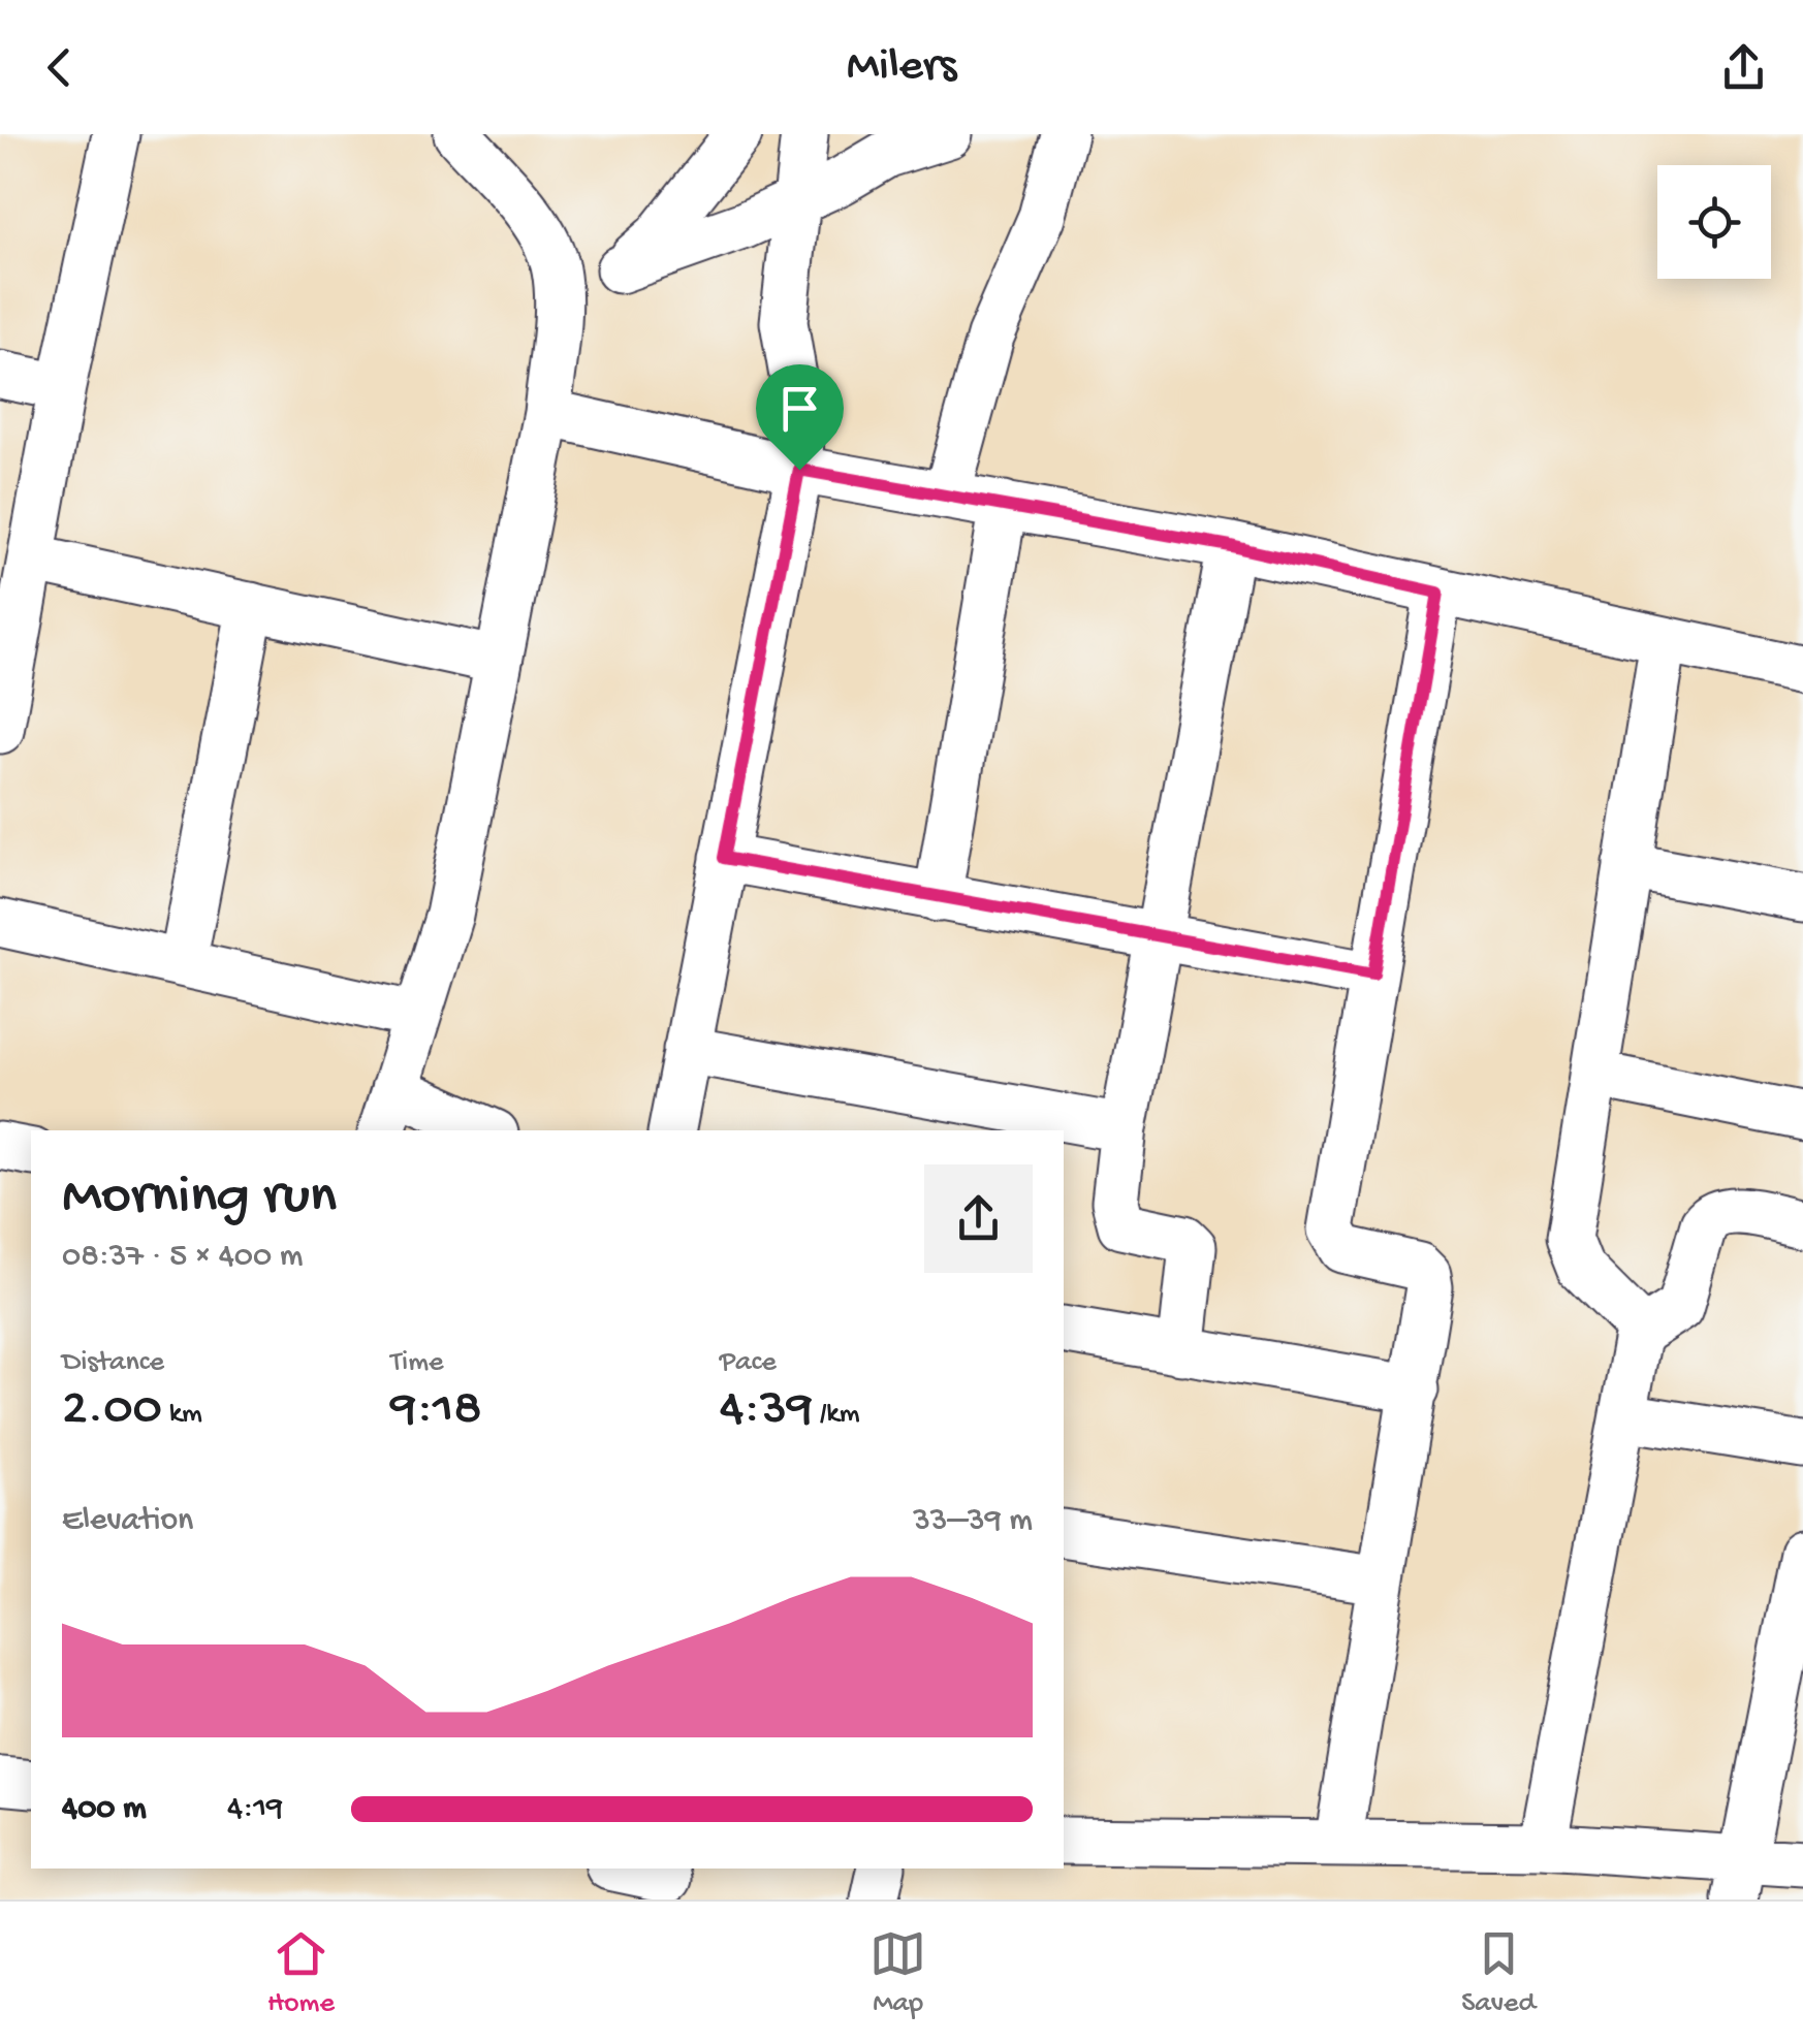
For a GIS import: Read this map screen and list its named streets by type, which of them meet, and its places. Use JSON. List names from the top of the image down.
{
  "page": {
    "header": "Milers",
    "heading": ["Morning run", "08:37 · 5 × 400 m"],
    "stats": [
      ["Distance", "2.00 km"],
      ["Time", "9:18"],
      ["Pace", "4:39 /km"]
    ],
    "chart": ["Elevation", "33–39 m"],
    "list": [
      {
        "name": "400 m",
        "note": "4:19"
      }
    ],
    "tabs": ["Home", "Map", "Saved"]
  }
}
